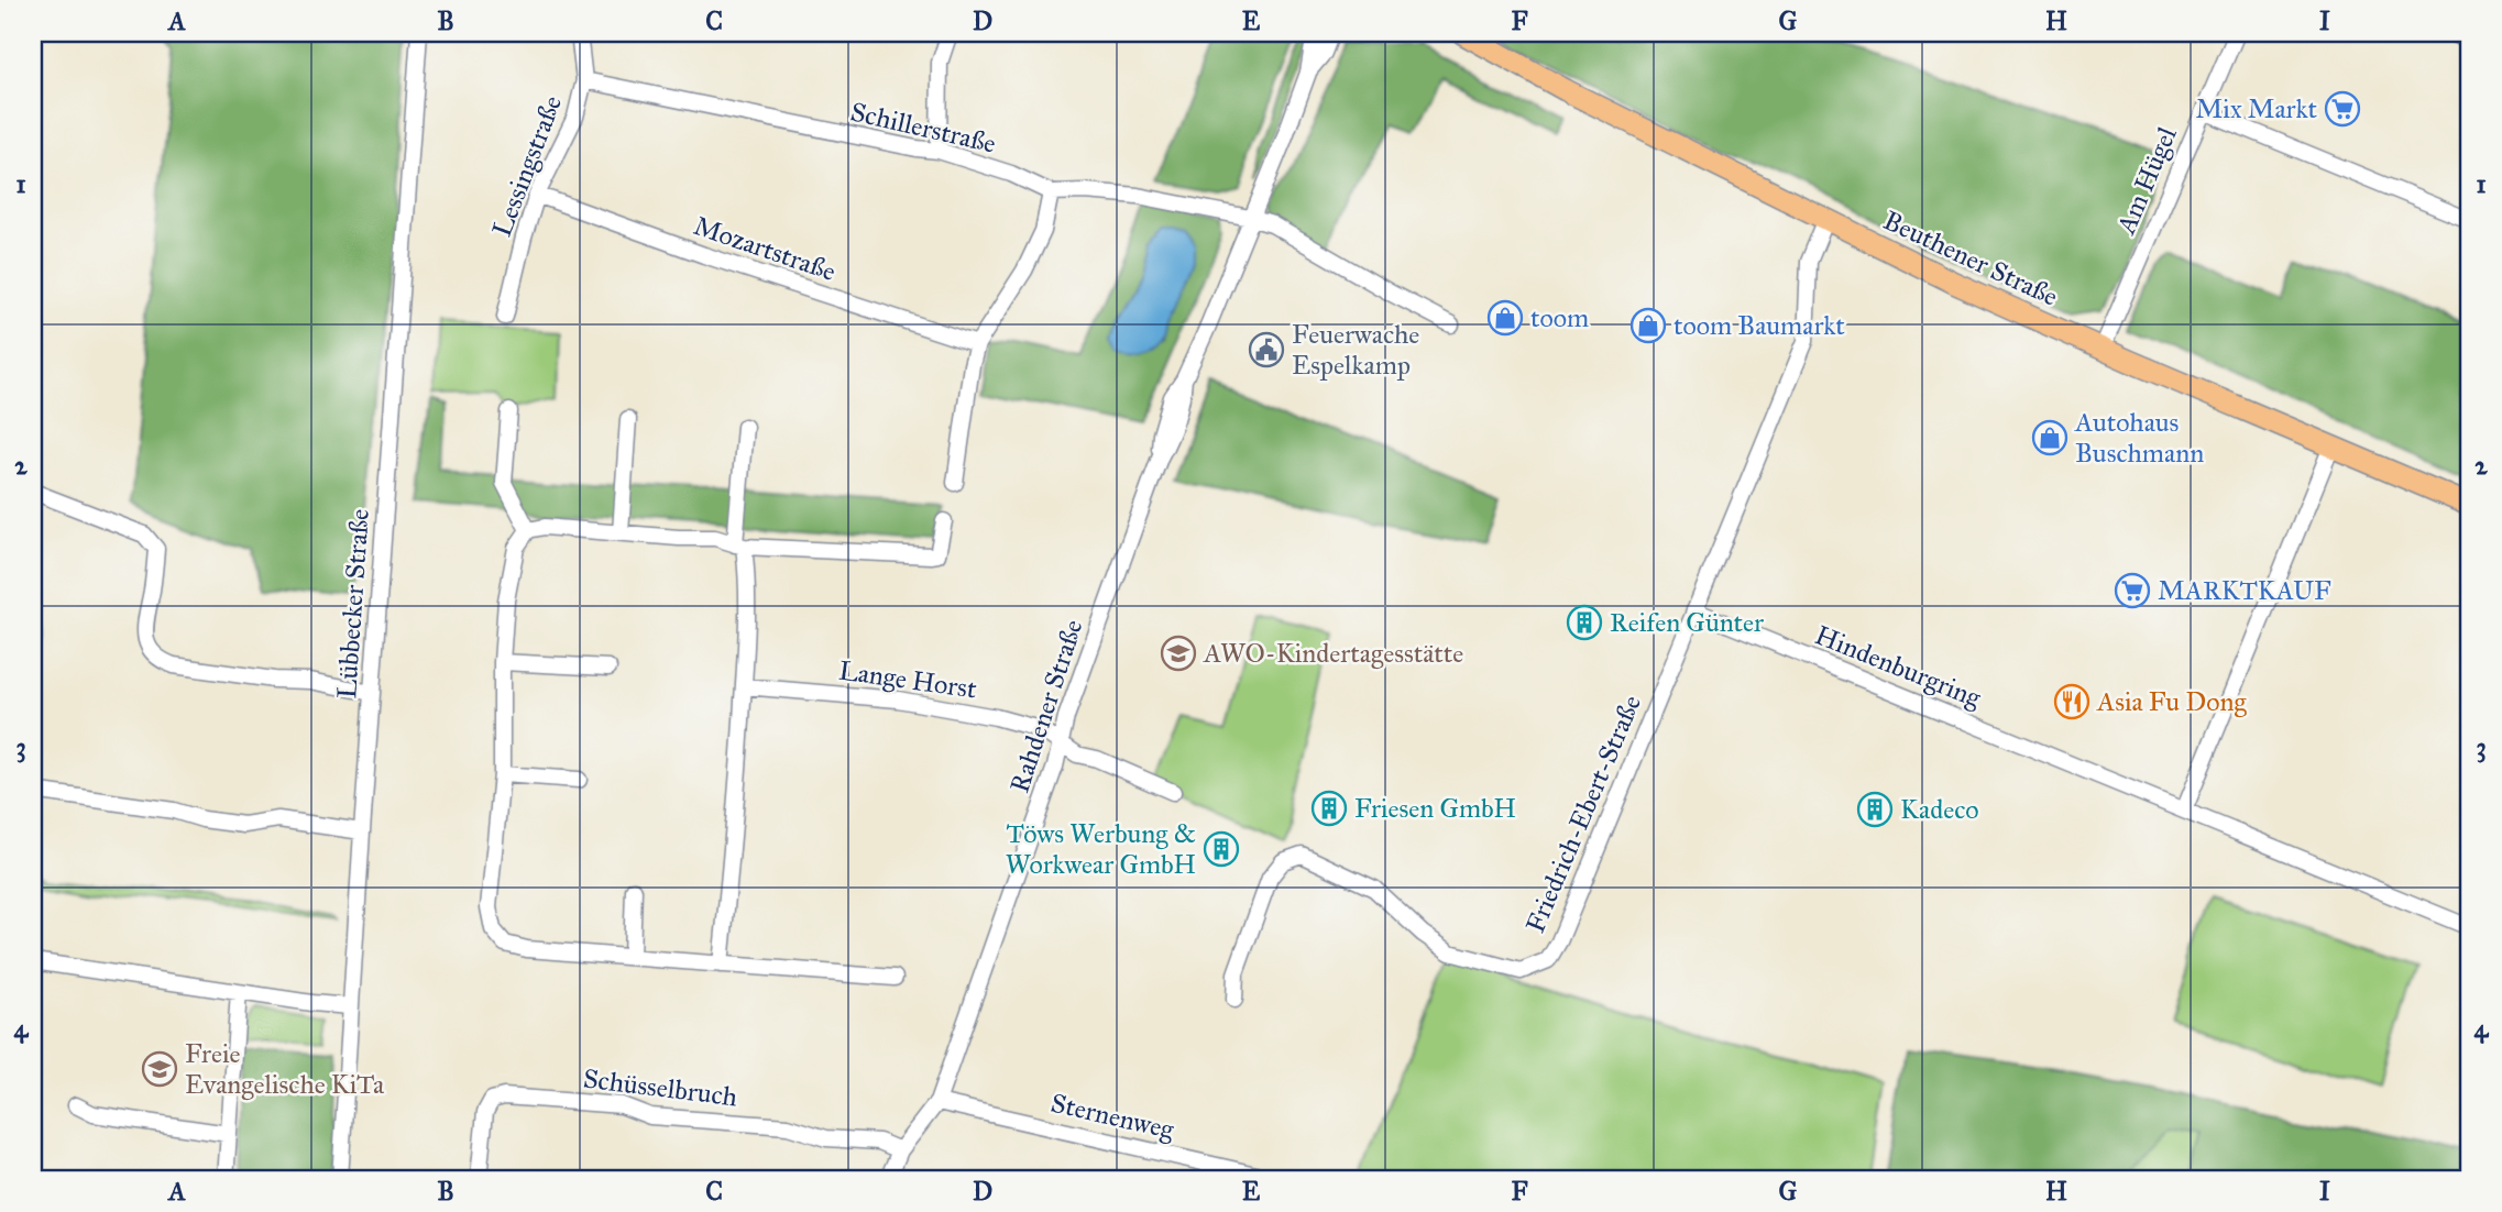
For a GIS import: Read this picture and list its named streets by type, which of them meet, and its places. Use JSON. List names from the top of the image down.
{
  "streets": {
    "main road": ["Beuthener Straße"],
    "street": [
      "Schillerstraße",
      "Lessingstraße",
      "Am Hügel",
      "Mozartstraße",
      "Lübbecker Straße",
      "Hindenburgring",
      "Lange Horst",
      "Rahdener Straße",
      "Friedrich-Ebert-Straße",
      "Schüsselbruch",
      "Sternenweg"
    ]
  },
  "crossings": [
    ["Schillerstraße", "Lessingstraße"],
    ["Schillerstraße", "Rahdener Straße"],
    ["Lessingstraße", "Mozartstraße"],
    ["Am Hügel", "Beuthener Straße"],
    ["Hindenburgring", "Friedrich-Ebert-Straße"],
    ["Lange Horst", "Rahdener Straße"],
    ["Rahdener Straße", "Schüsselbruch"],
    ["Rahdener Straße", "Sternenweg"]
  ],
  "places": {
    "supermarket": ["Mix Markt", "MARKTKAUF"],
    "shop": ["toom", "toom Baumarkt", "Autohaus Buschmann"],
    "public building": ["Feuerwache Espelkamp"],
    "building": [
      "Reifen Günter",
      "Friesen GmbH",
      "Kadeco",
      "Töws Werbung & Workwear GmbH"
    ],
    "school or university": ["AWO-Kindertagesstätte", "Freie Evangelische KiTa"],
    "restaurant": ["Asia Fu Dong"]
  },
  "grid": {
    "columns": [
      "A",
      "B",
      "C",
      "D",
      "E",
      "F",
      "G",
      "H",
      "I"
    ],
    "rows": [
      "1",
      "2",
      "3",
      "4"
    ]
  }
}
